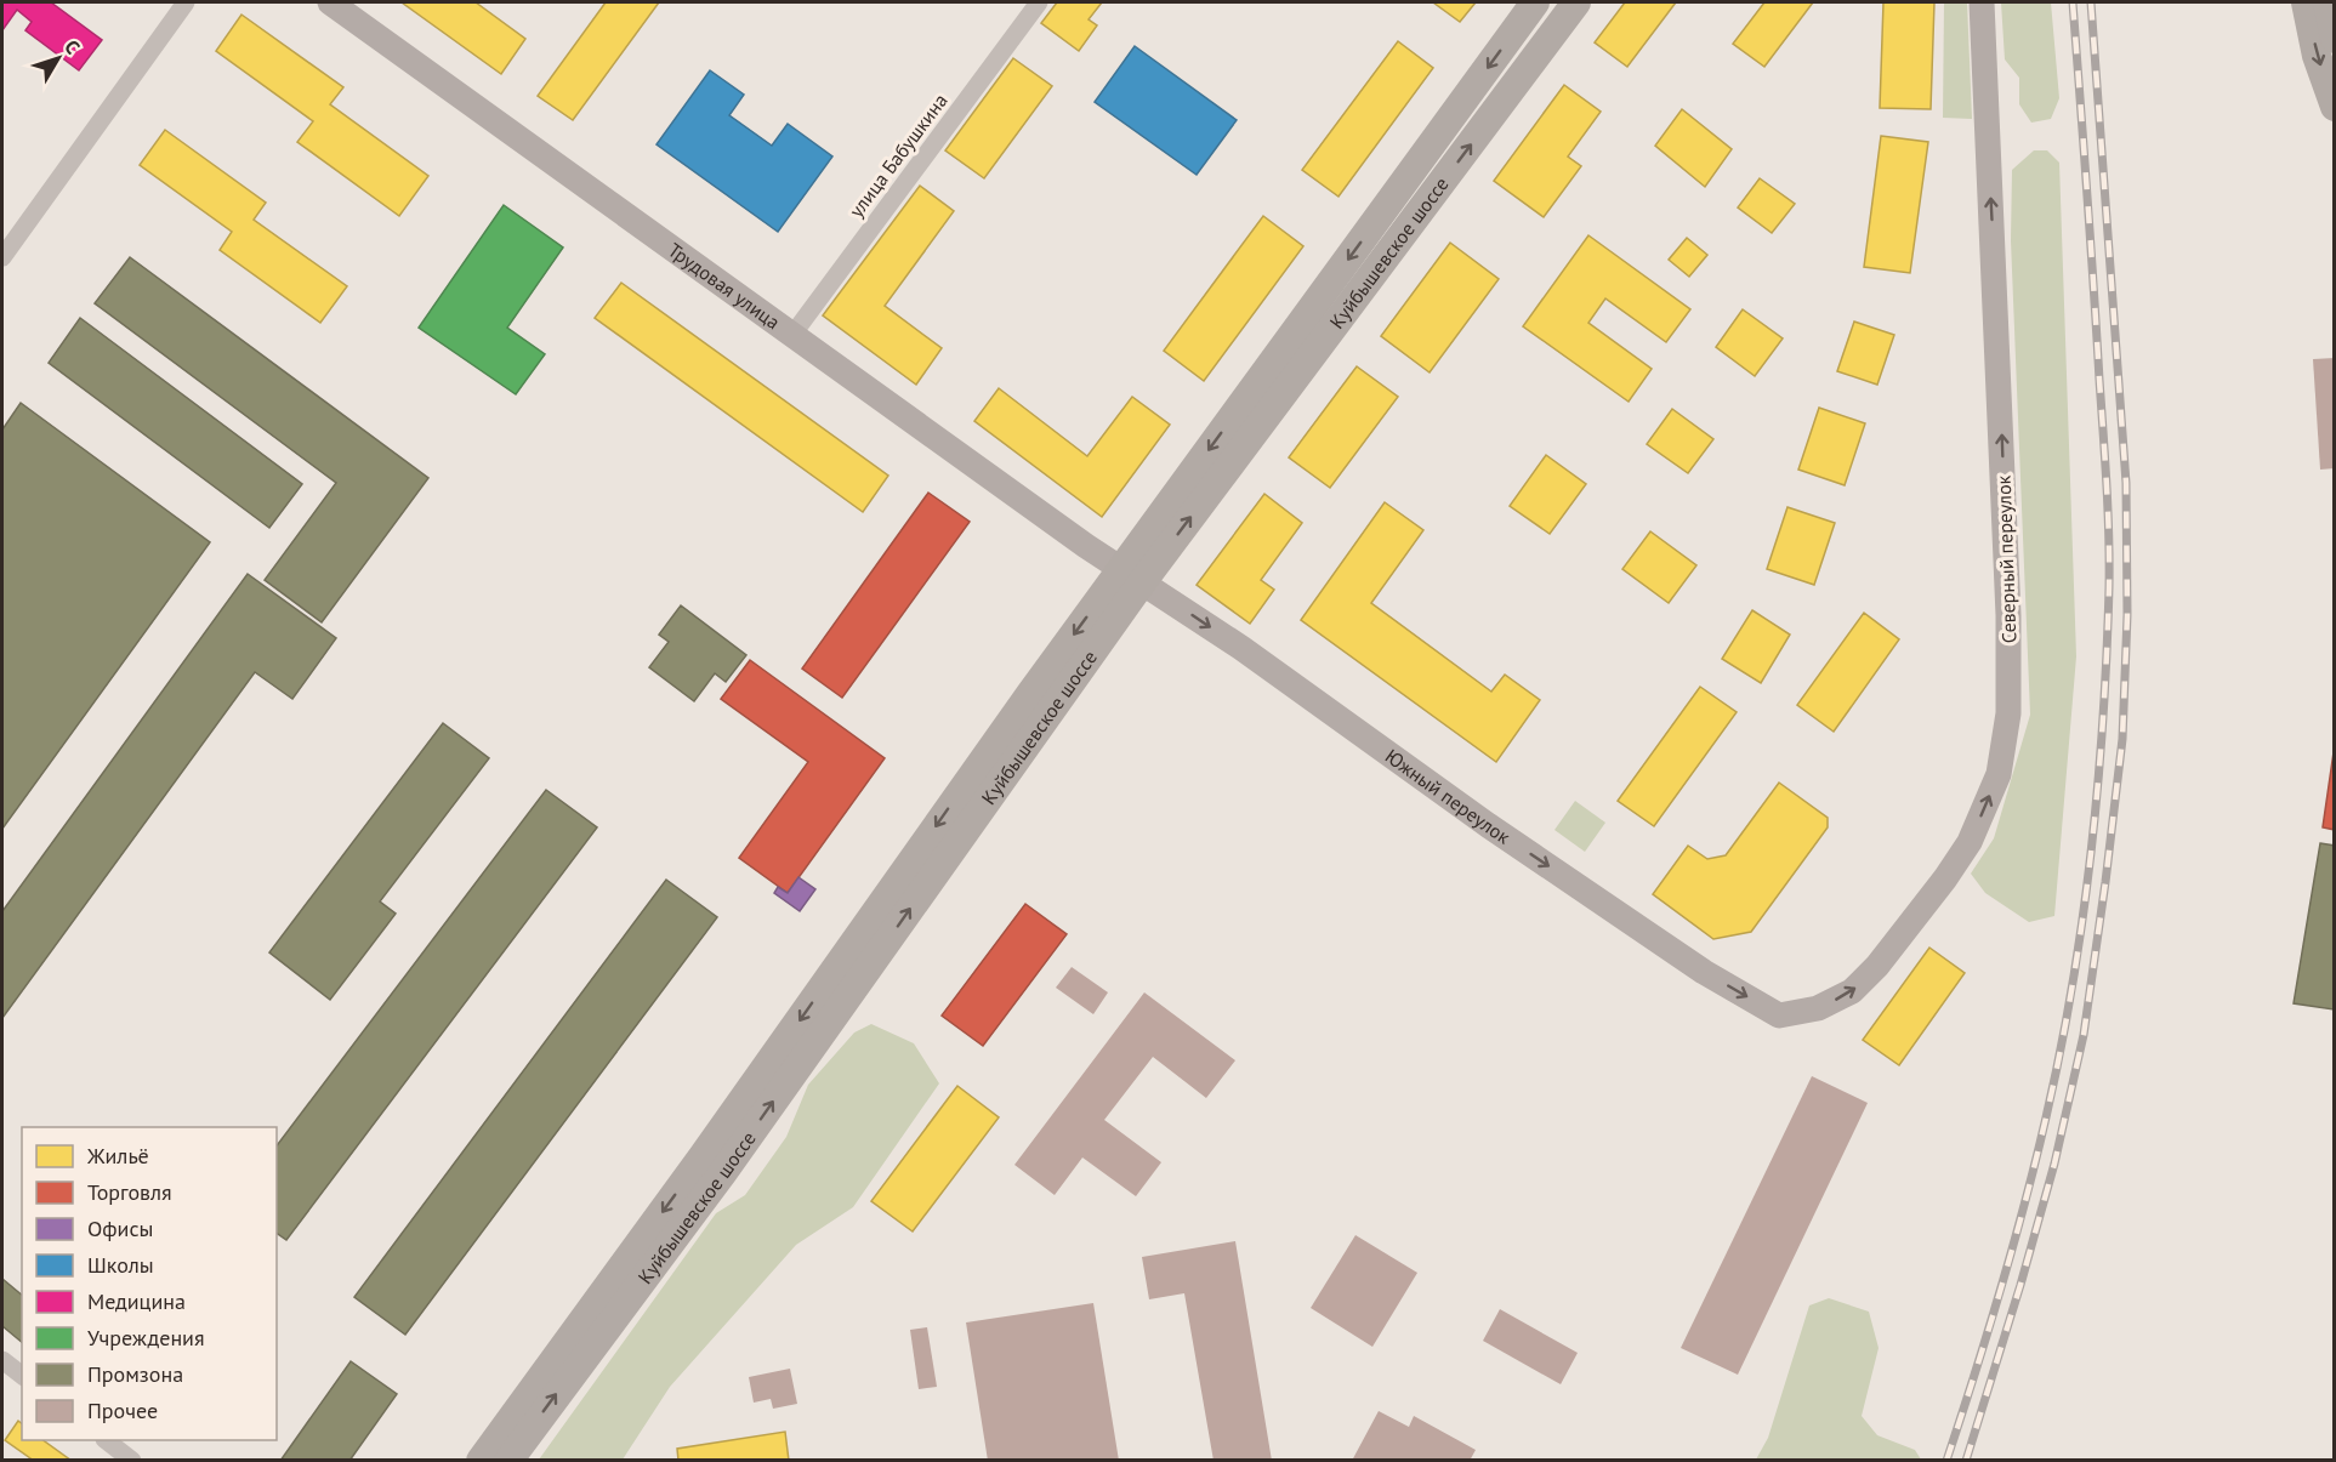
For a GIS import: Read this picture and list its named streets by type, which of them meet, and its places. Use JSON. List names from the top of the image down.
{
  "streets": {
    "main road": [
      "Куйбышевское шоссе",
      "Трудовая улица",
      "Северный переулок",
      "Южный переулок"
    ],
    "street": ["улица Бабушкина"]
  },
  "crossings": [
    ["улица Бабушкина", "Трудовая улица"],
    ["Куйбышевское шоссе", "Трудовая улица"],
    ["Куйбышевское шоссе", "Южный переулок"],
    ["Трудовая улица", "Южный переулок"],
    ["Северный переулок", "Южный переулок"]
  ],
  "one_way": ["Северный переулок", "Южный переулок"],
  "legend": [
    "Жильё",
    "Торговля",
    "Офисы",
    "Школы",
    "Медицина",
    "Учреждения",
    "Промзона",
    "Прочее"
  ],
  "north": "top right"
}
